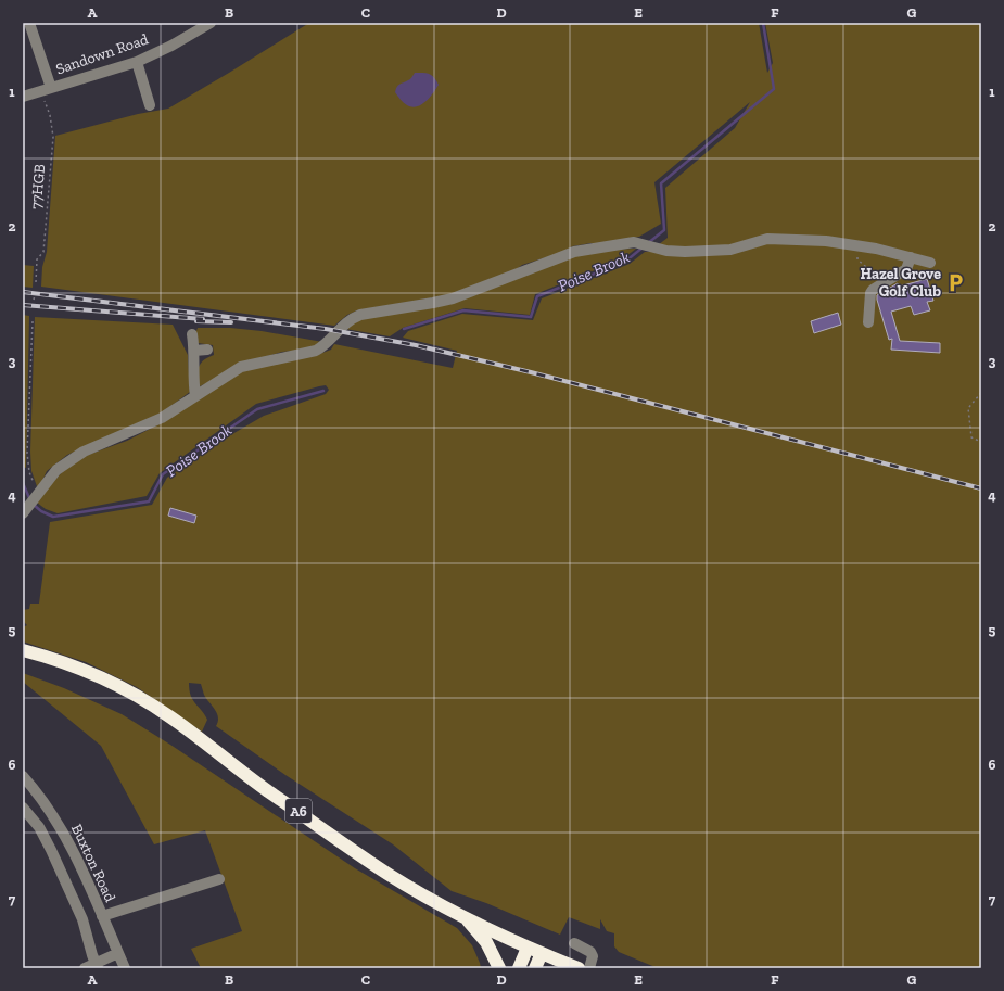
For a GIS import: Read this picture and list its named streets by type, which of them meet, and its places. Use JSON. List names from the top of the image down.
{
  "streets": {
    "highway": ["A6"],
    "street": ["Sandown Road", "Buxton Road"],
    "path": ["77HGB"]
  },
  "crossings": [
    ["Sandown Road", "77HGB"]
  ],
  "water": ["Poise Brook"],
  "places": {
    "parking": ["Hazel Grove Golf Club"]
  },
  "grid": {
    "columns": [
      "A",
      "B",
      "C",
      "D",
      "E",
      "F",
      "G"
    ],
    "rows": [
      "1",
      "2",
      "3",
      "4",
      "5",
      "6",
      "7"
    ]
  }
}
